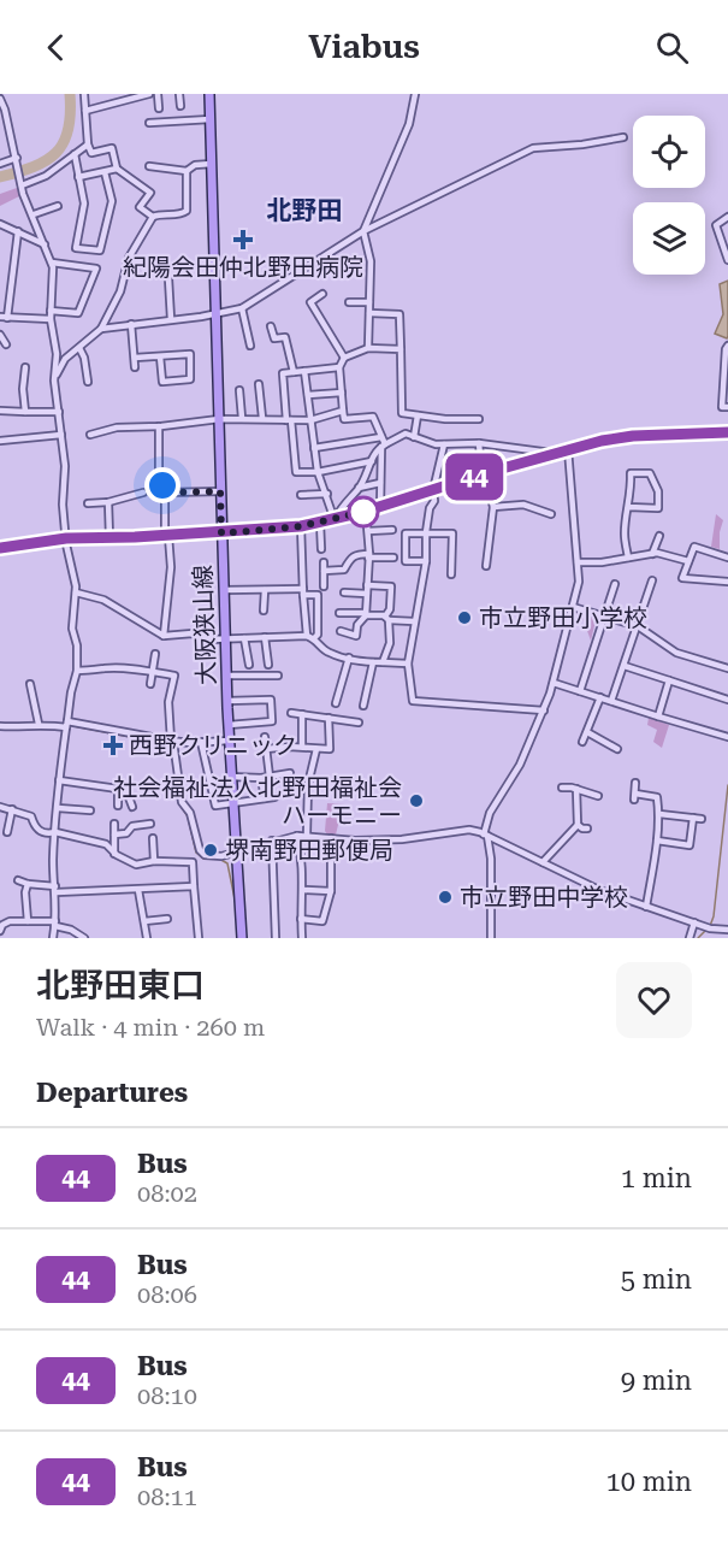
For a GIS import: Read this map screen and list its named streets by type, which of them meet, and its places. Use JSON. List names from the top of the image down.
{
  "streets": {
    "main road": ["大阪狭山線"]
  },
  "districts": ["北野田"],
  "places": {
    "health": ["紀陽会田仲北野田病院", "西野クリニック"],
    "other": [
      "市立野田小学校",
      "社会福祉法人北野田福祉会 ハーモニー",
      "堺南野田郵便局",
      "市立野田中学校"
    ]
  },
  "lines": ["bus line 44"],
  "page": {
    "header": "Viabus",
    "on_map": "44",
    "heading": [
      ["北野田東口", "Walk · 4 min · 260 m"],
      "Departures"
    ],
    "list": [
      {
        "mark": "44",
        "name": "Bus",
        "note": "08:02",
        "value": "1 min"
      },
      {
        "mark": "44",
        "name": "Bus",
        "note": "08:06",
        "value": "5 min"
      },
      {
        "mark": "44",
        "name": "Bus",
        "note": "08:10",
        "value": "9 min"
      },
      {
        "mark": "44",
        "name": "Bus",
        "note": "08:11",
        "value": "10 min"
      }
    ]
  }
}
